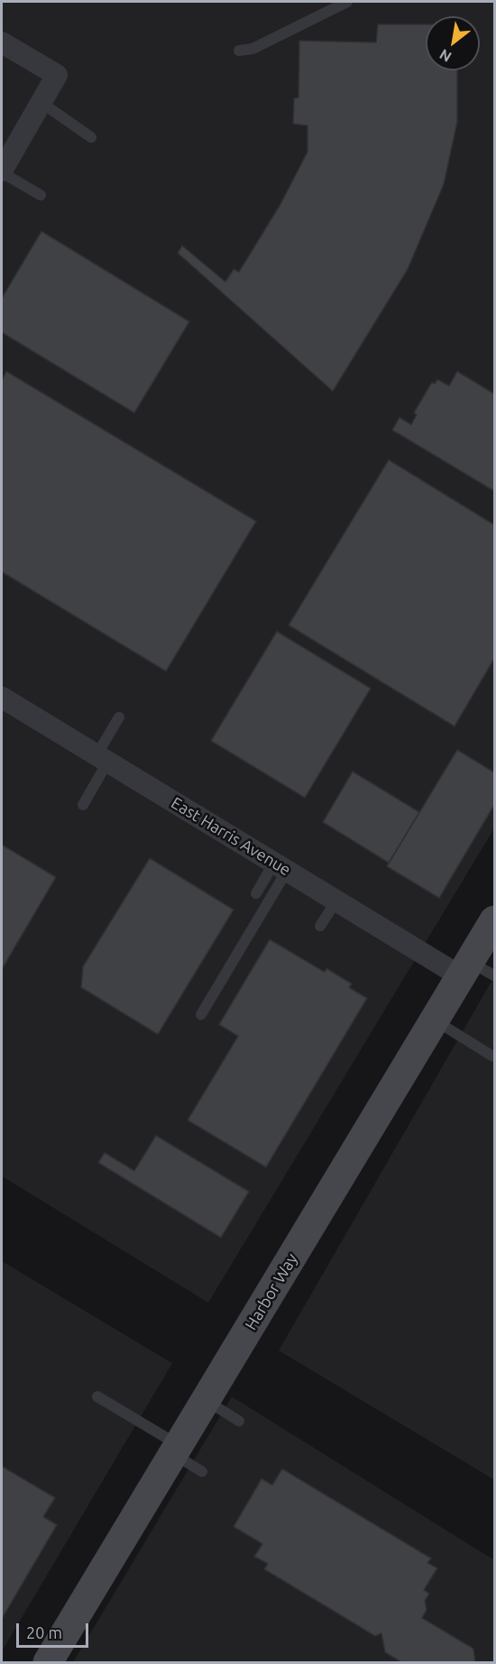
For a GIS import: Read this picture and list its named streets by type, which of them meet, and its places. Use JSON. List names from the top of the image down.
{
  "streets": {
    "street": ["East Harris Avenue", "Harbor Way"]
  },
  "crossings": [
    ["East Harris Avenue", "Harbor Way"]
  ],
  "scale_bar": "20 m",
  "north": "bottom left"
}
